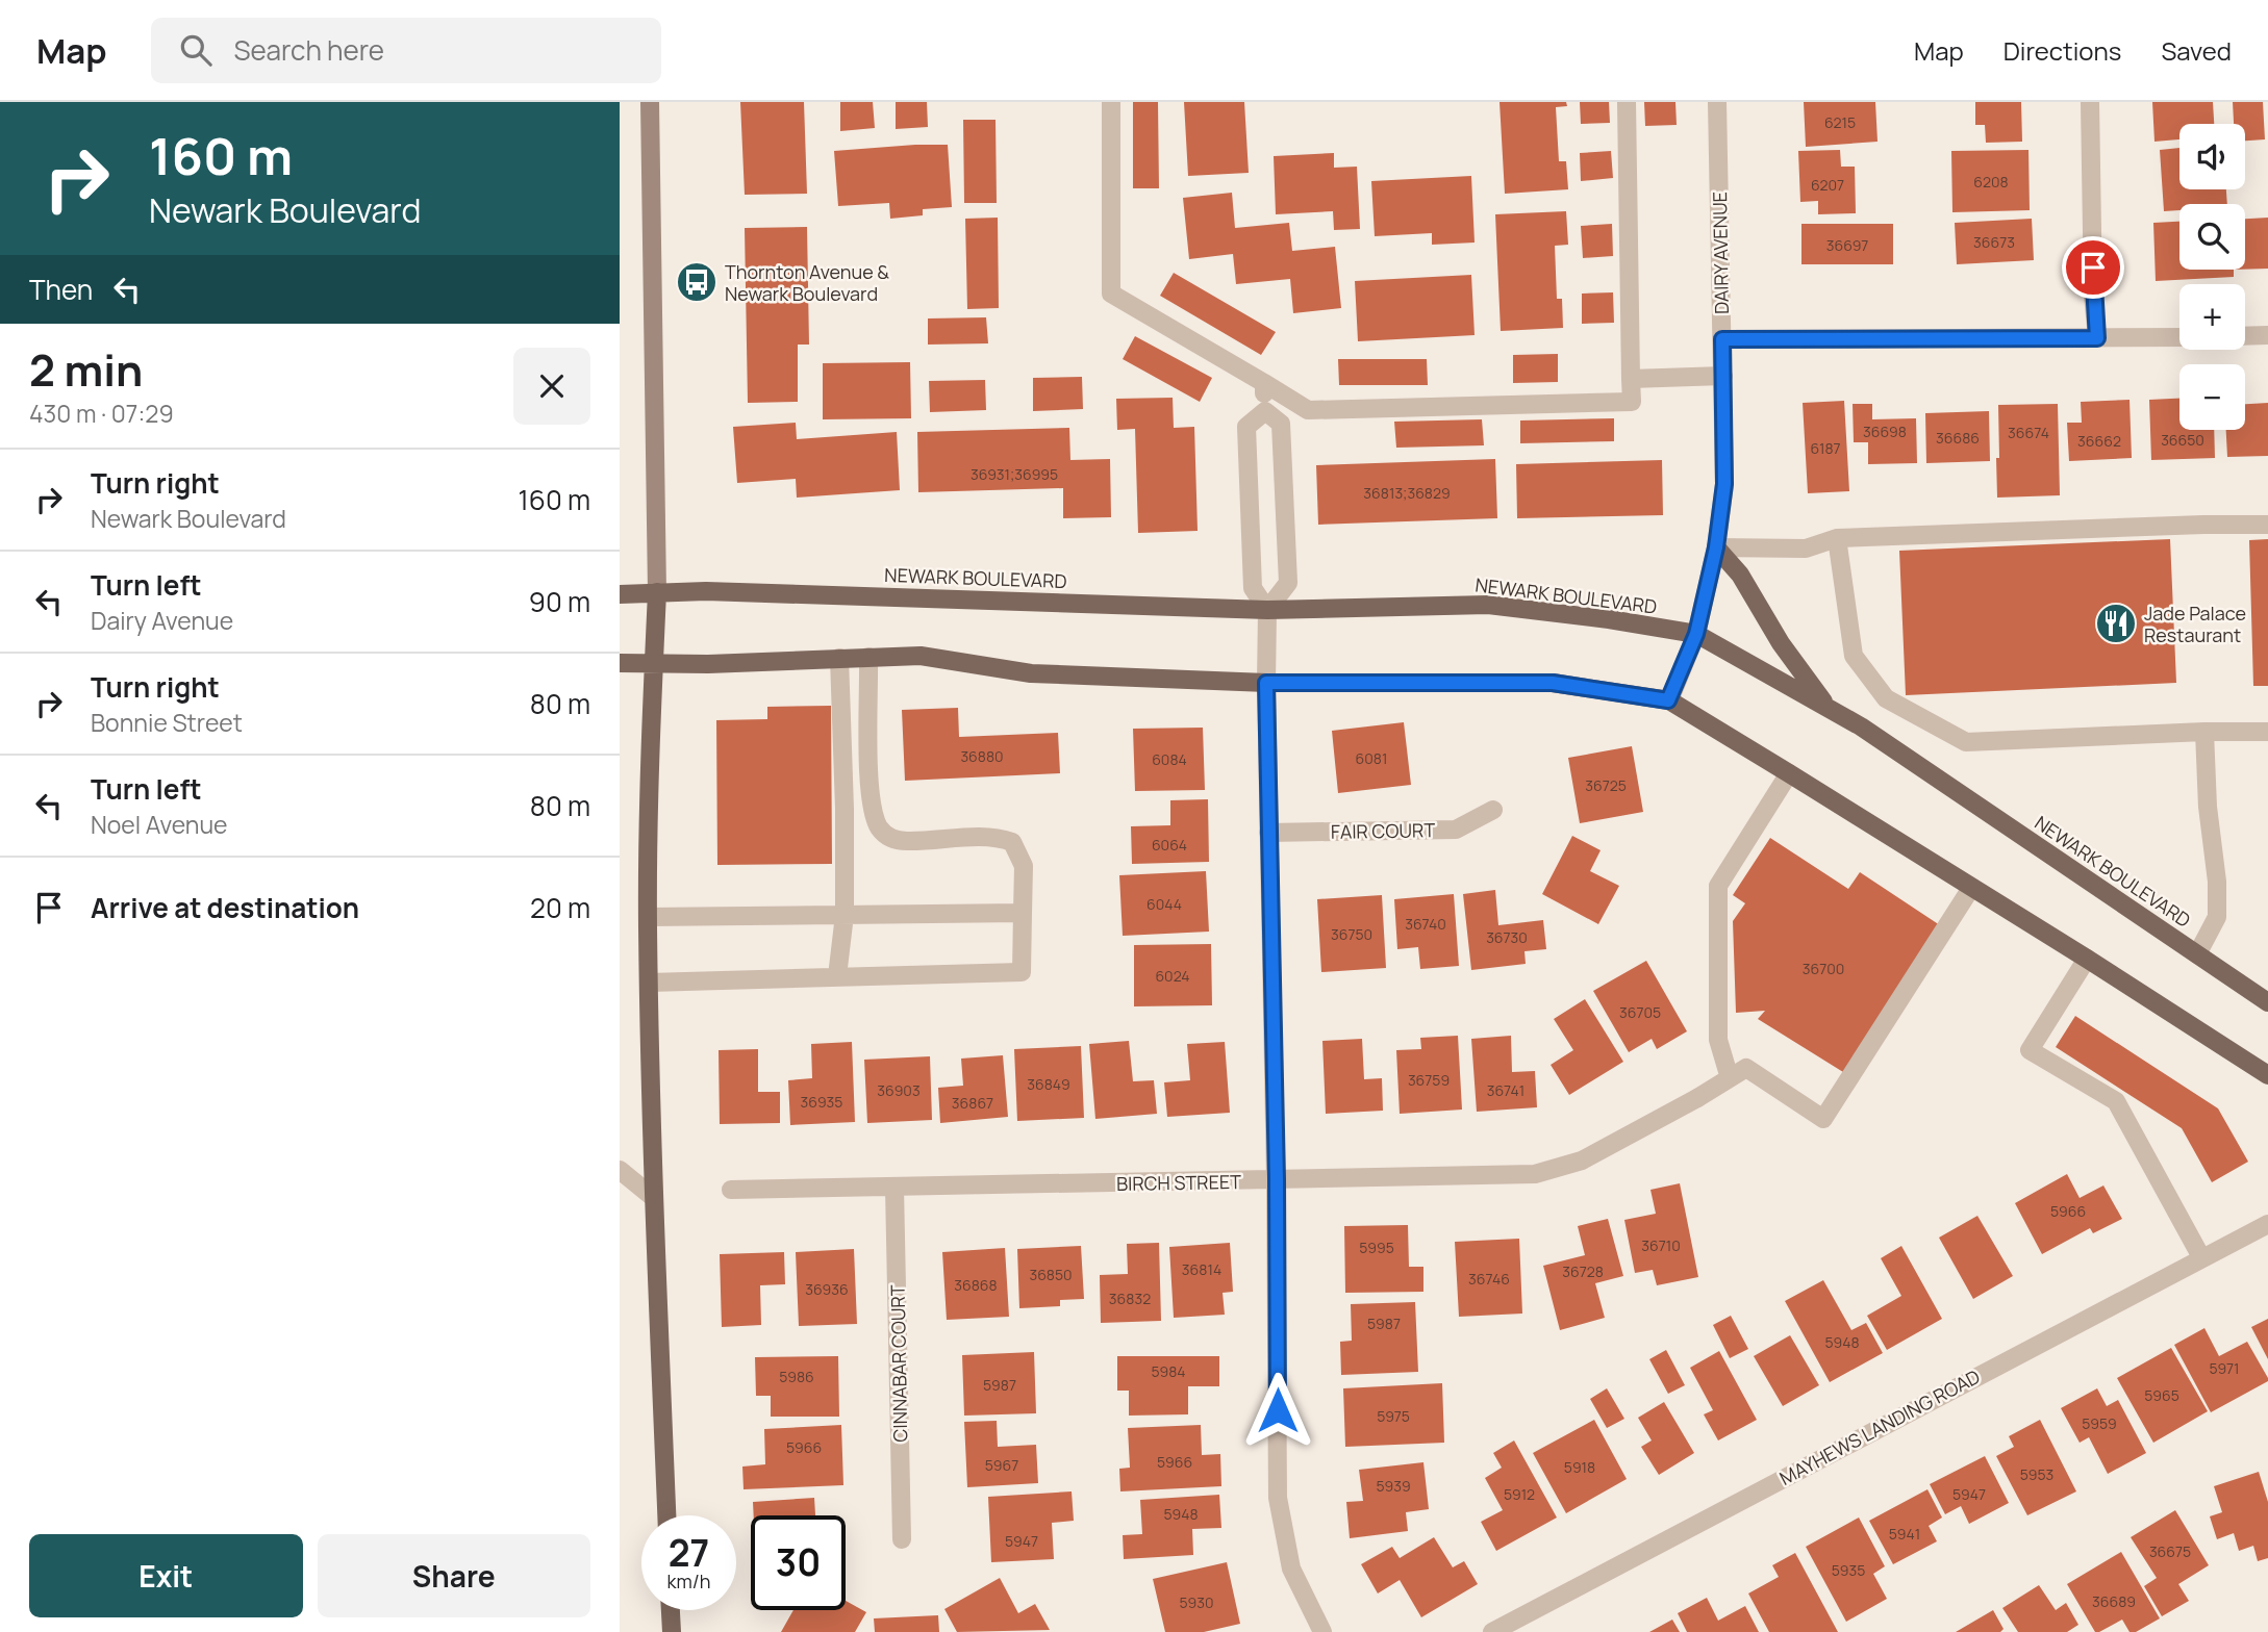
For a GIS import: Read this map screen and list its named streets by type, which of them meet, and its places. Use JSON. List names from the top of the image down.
{
  "streets": {
    "main road": ["NEWARK BOULEVARD"],
    "street": [
      "DAIRY AVENUE",
      "FAIR COURT",
      "BIRCH STREET",
      "CINNABAR COURT",
      "MAYHEWS LANDING ROAD"
    ]
  },
  "crossings": [
    ["DAIRY AVENUE", "NEWARK BOULEVARD"],
    ["BIRCH STREET", "CINNABAR COURT"]
  ],
  "places": {
    "bus stop": ["Thornton Avenue & Newark Boulevard"],
    "restaurant": ["Jade Palace Restaurant"]
  },
  "house_numbers": [
    "6215",
    "6208",
    "6207",
    "36673",
    "36697",
    "36698",
    "36674",
    "36686",
    "36650",
    "36662",
    "6187",
    "36931;36995",
    "36813;36829",
    "36880",
    "6081",
    "6084",
    "36725",
    "6064",
    "6044",
    "36740",
    "36750",
    "36730",
    "36700",
    "6024",
    "36705",
    "36759",
    "36849",
    "36903",
    "36741",
    "36935",
    "36867",
    "5966",
    "36710",
    "5995",
    "36814",
    "36728",
    "36850",
    "36746",
    "36868",
    "36936",
    "36832",
    "5987",
    "5948",
    "5971",
    "5984",
    "5986",
    "5987",
    "5965",
    "5975",
    "5959",
    "5966",
    "5966",
    "5967",
    "5918",
    "5953",
    "5939",
    "5912",
    "5947",
    "5948",
    "5941",
    "5947",
    "36675",
    "5935",
    "36689",
    "5930"
  ],
  "page": {
    "header": "Map",
    "search": "Search here",
    "nav": ["Map", "Directions", "Saved"],
    "turn": ["160 m", "Newark Boulevard"],
    "map_buttons": ["+", "−"],
    "then": "Then",
    "heading": ["2 min", "430 m · 07:29"],
    "list": [
      {
        "name": "Turn right",
        "note": "Newark Boulevard",
        "value": "160 m"
      },
      {
        "name": "Turn left",
        "note": "Dairy Avenue",
        "value": "90 m"
      },
      {
        "name": "Turn right",
        "note": "Bonnie Street",
        "value": "80 m"
      },
      {
        "name": "Turn left",
        "note": "Noel Avenue",
        "value": "80 m"
      },
      {
        "name": "Arrive at destination",
        "value": "20 m"
      }
    ],
    "speed": "27 km/h",
    "limit": "30",
    "buttons": ["Exit", "Share"]
  }
}
